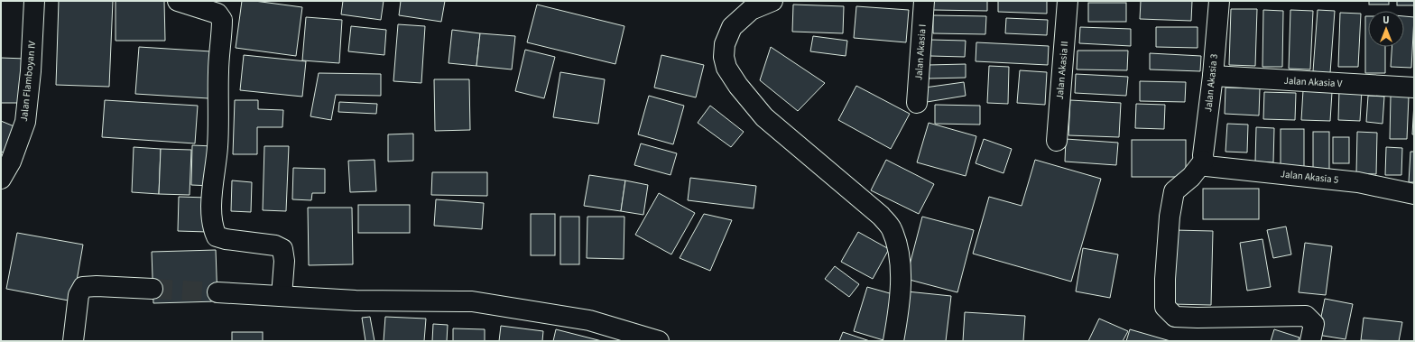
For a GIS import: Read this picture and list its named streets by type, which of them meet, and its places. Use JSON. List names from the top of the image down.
{
  "streets": {
    "street": [
      "Jalan Akasia I",
      "Jalan Akasia II",
      "Jalan Flamboyan IV",
      "Jalan Akasia V",
      "Jalan Akasia 3",
      "Jalan Akasia 5"
    ]
  },
  "crossings": [
    ["Jalan Akasia V", "Jalan Akasia 3"],
    ["Jalan Akasia 3", "Jalan Akasia 5"]
  ],
  "north": "top"
}
